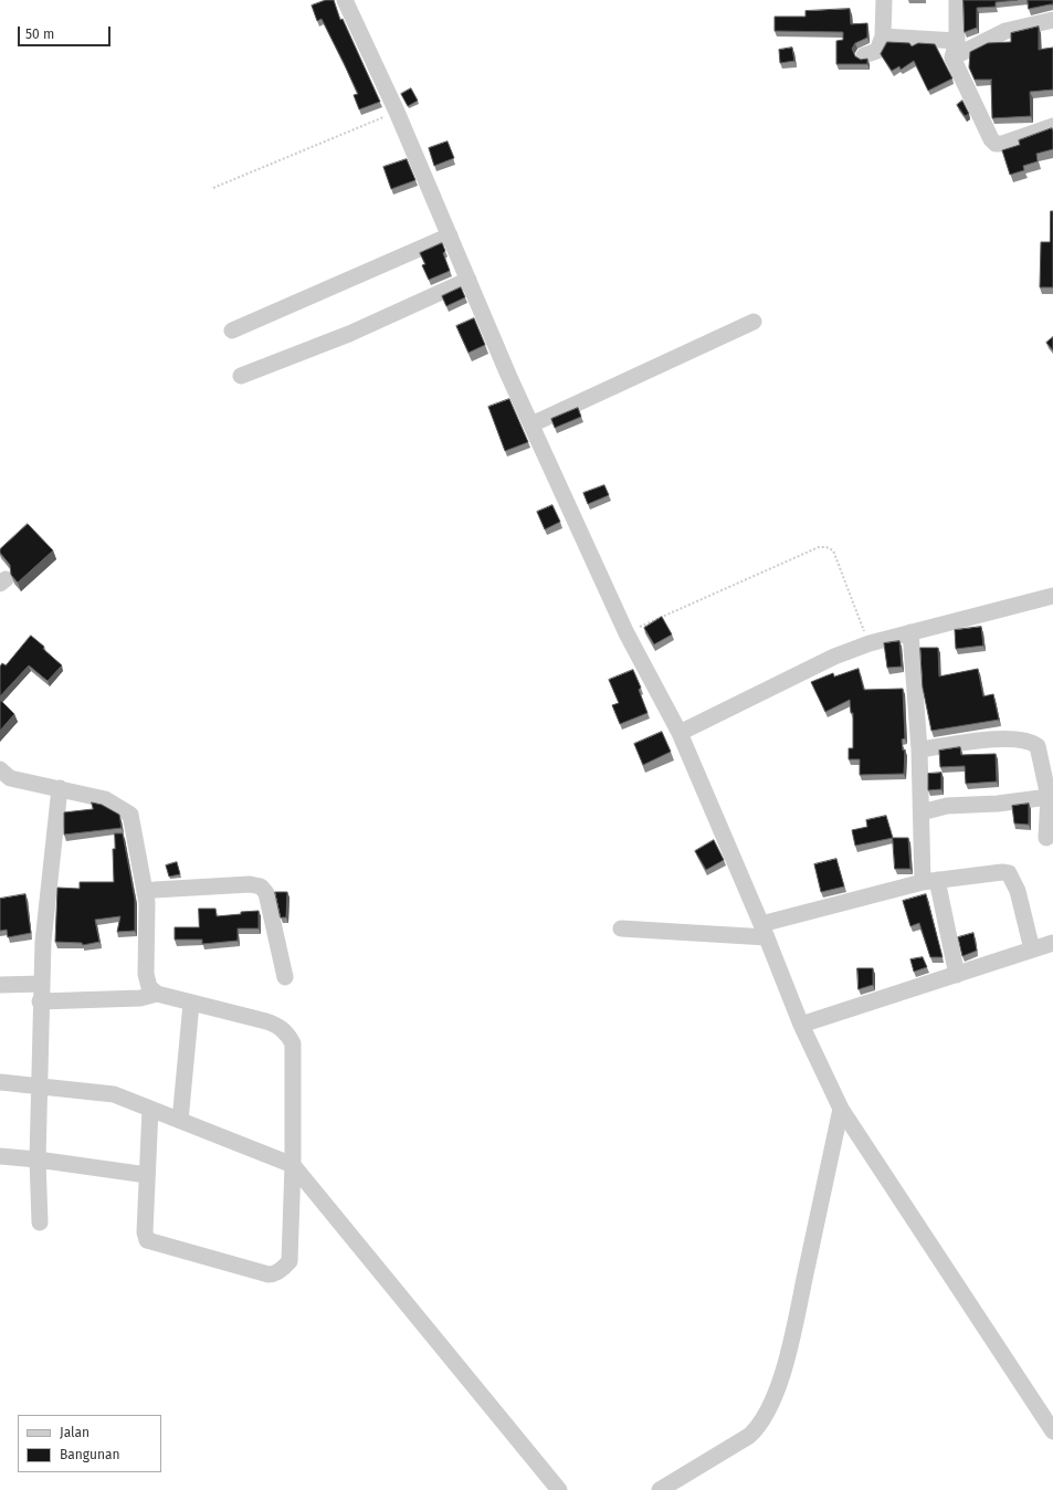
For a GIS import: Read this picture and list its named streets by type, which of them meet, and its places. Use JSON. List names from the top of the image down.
{
  "legend": ["Jalan", "Bangunan"],
  "scale_bar": "50 m"
}
